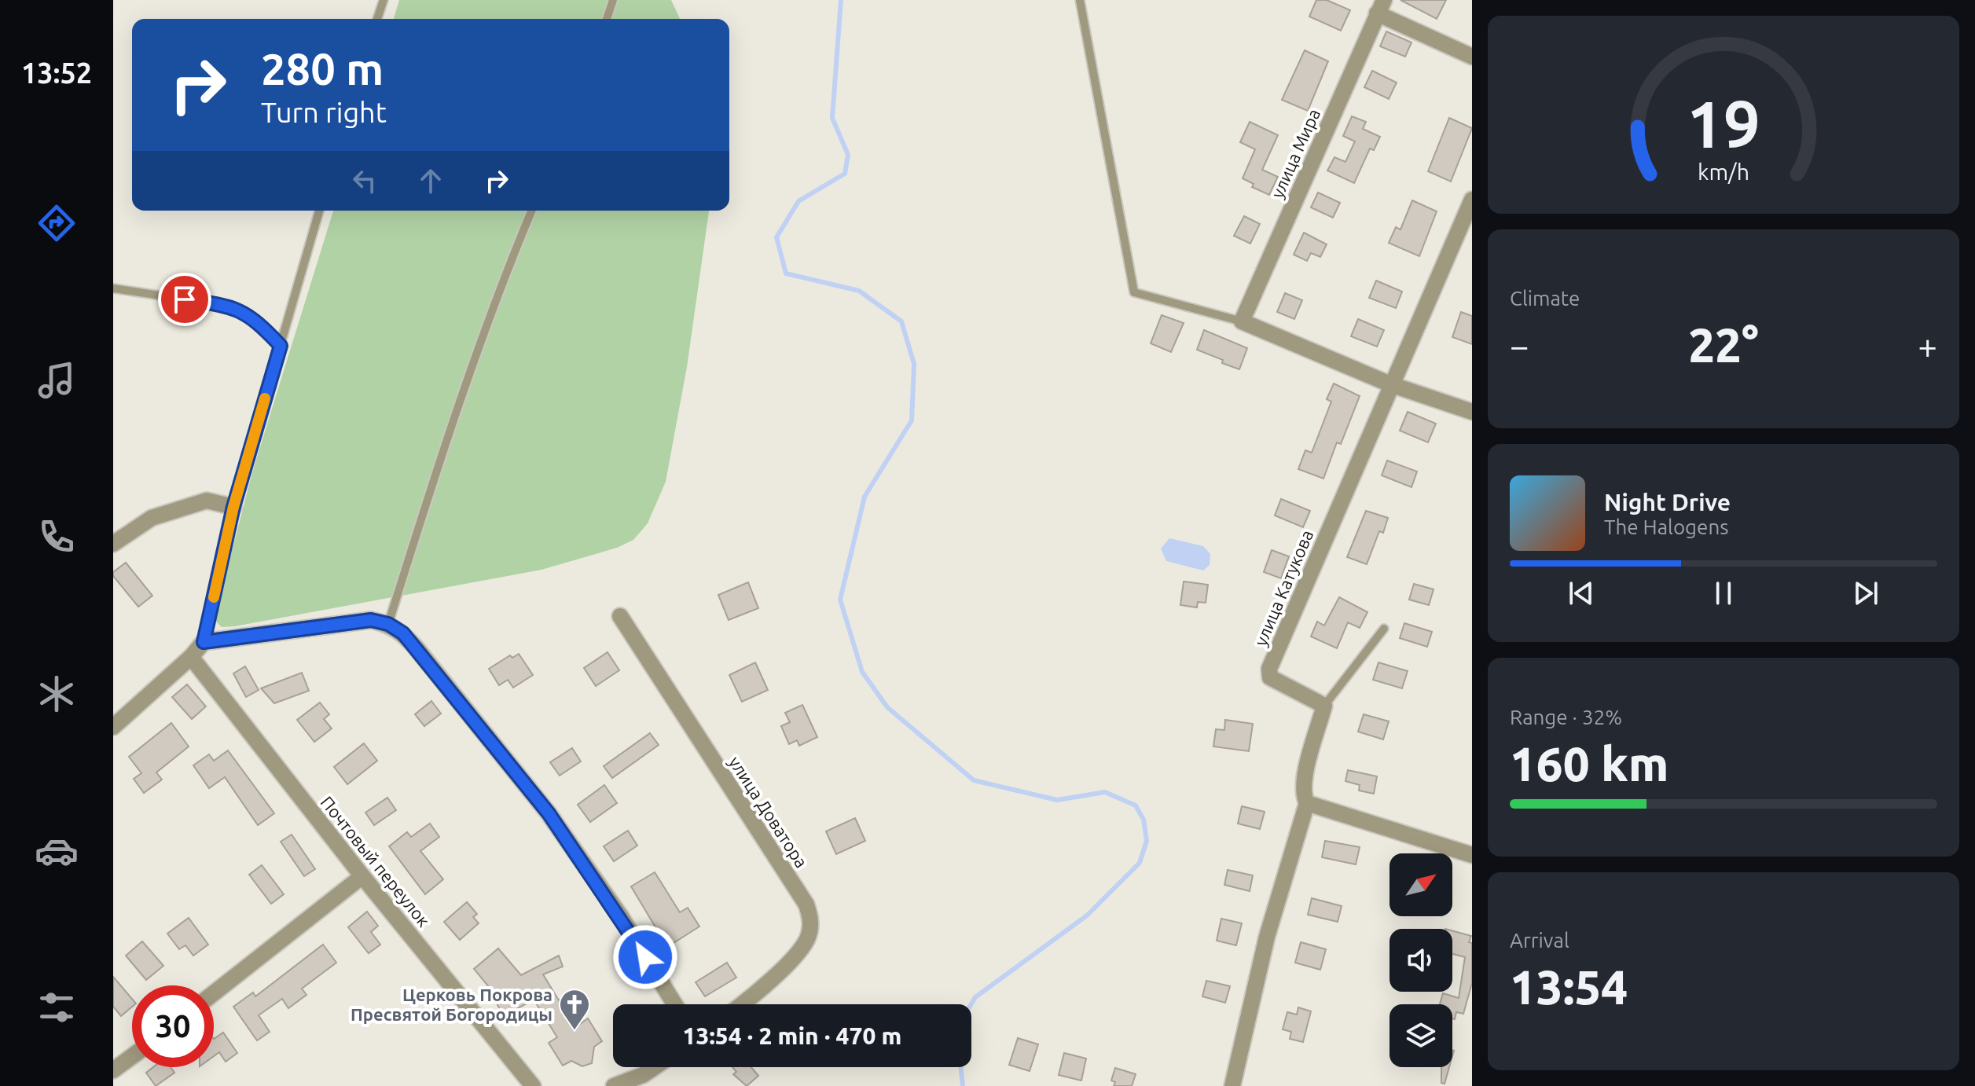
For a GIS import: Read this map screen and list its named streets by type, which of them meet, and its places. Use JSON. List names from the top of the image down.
{
  "streets": {
    "street": [
      "улица Мира",
      "улица Катукова",
      "улица Доватора",
      "Почтовый переулок"
    ]
  },
  "places": {
    "church": ["Церковь Покрова Пресвятой Богородицы"]
  },
  "north": "top right",
  "page": {
    "tabs": "13:52",
    "turn": ["280 m", "Turn right"],
    "tile": [
      "Climate",
      ["Range · 32%", "160 km"],
      ["Arrival", "13:54"]
    ],
    "heat": ["−", "22°", "+"],
    "song": ["Night Drive", "The Halogens"],
    "limit": "30",
    "trip": "13:54 · 2 min · 470 m",
    "gauge": ["19", "km/h"]
  }
}
